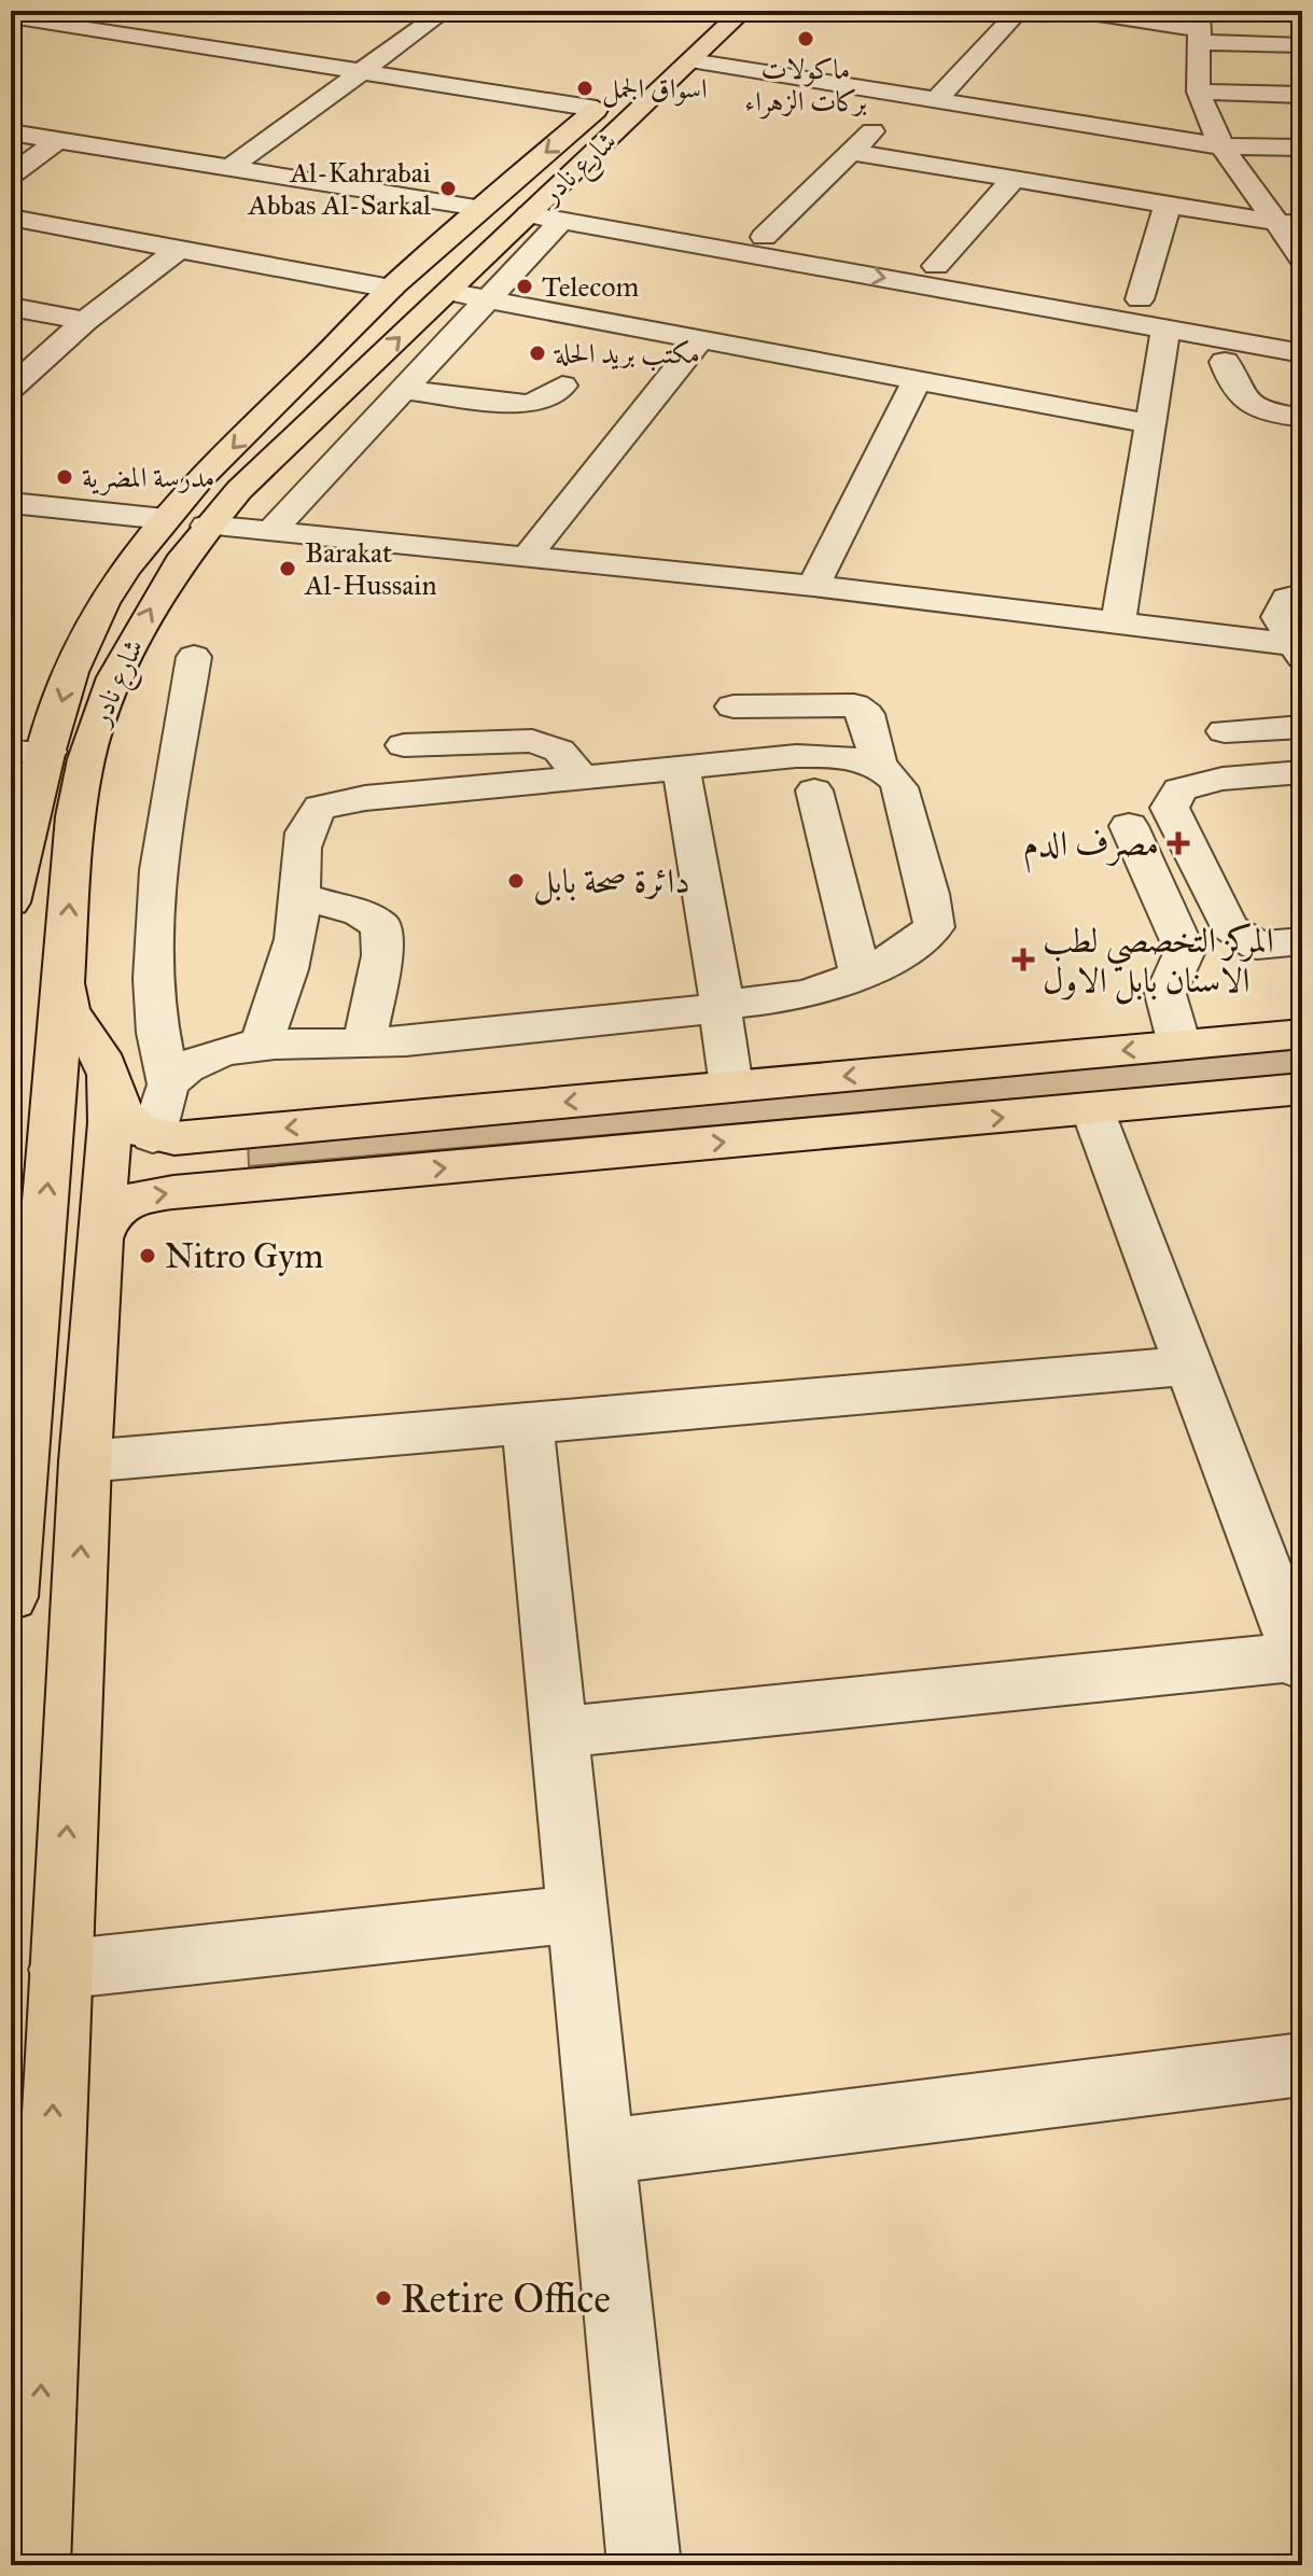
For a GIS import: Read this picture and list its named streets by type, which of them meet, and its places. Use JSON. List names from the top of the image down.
{
  "streets": {
    "main road": ["شارع نادر"]
  },
  "places": {
    "other": [
      "ماكولات بركات الزهراء",
      "اسواق الجمل",
      "Al-Kahrabai Abbas Al-Sarkal",
      "Telecom",
      "مكتب بريد الحلة",
      "مدرسة المضرية",
      "Barakat Al-Hussain",
      "دائرة صحة بابل",
      "Nitro Gym",
      "Retire Office"
    ],
    "health": ["مصرف الدم", "المركز التخصصي لطب الاسنان بابل الاول"]
  }
}
